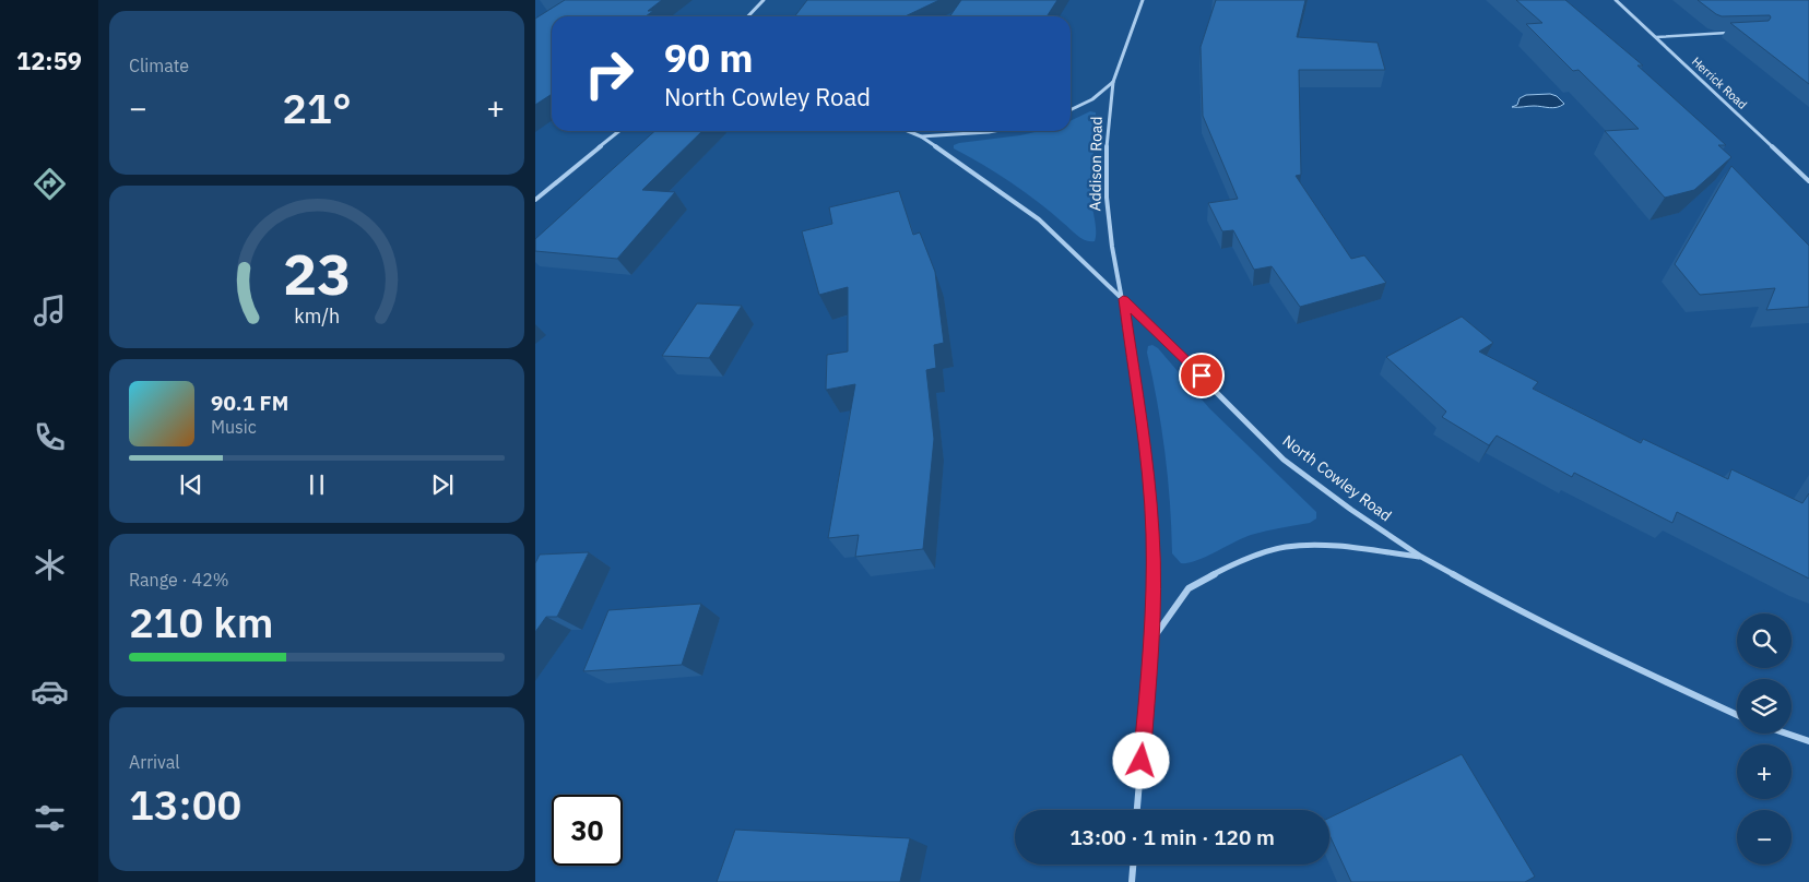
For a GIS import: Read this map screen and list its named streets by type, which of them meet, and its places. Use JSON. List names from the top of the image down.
{
  "streets": {
    "street": ["Herrick Road", "Addison Road", "North Cowley Road"]
  },
  "crossings": [
    ["Addison Road", "North Cowley Road"]
  ],
  "page": {
    "tabs": "12:59",
    "tile": [
      "Climate",
      ["Range · 42%", "210 km"],
      ["Arrival", "13:00"]
    ],
    "turn": ["90 m", "North Cowley Road"],
    "heat": ["−", "21°", "+"],
    "song": ["90.1 FM", "Music"],
    "map_buttons": ["+", "−"],
    "limit": "30",
    "trip": "13:00 · 1 min · 120 m",
    "gauge": ["23", "km/h"]
  }
}
